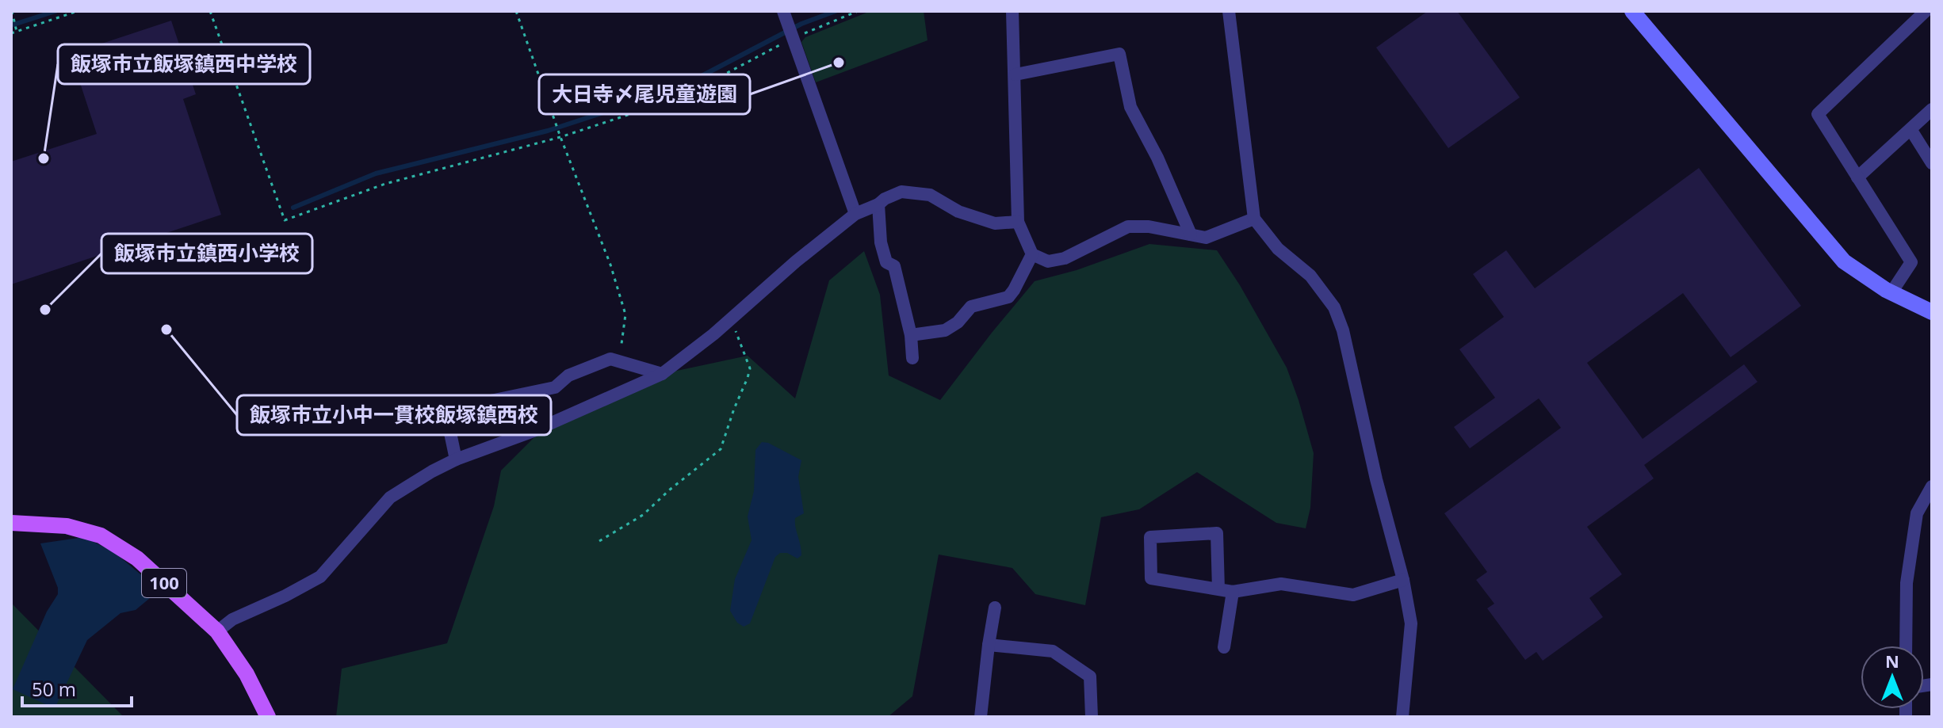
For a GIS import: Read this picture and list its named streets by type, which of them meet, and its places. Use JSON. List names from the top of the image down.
{
  "streets": {
    "main road": ["100"]
  },
  "places": [
    "大日寺〆尾児童遊園",
    "飯塚市立飯塚鎮西中学校",
    "飯塚市立鎮西小学校",
    "飯塚市立小中一貫校飯塚鎮西校"
  ],
  "scale_bar": "50 m",
  "north": "top"
}
